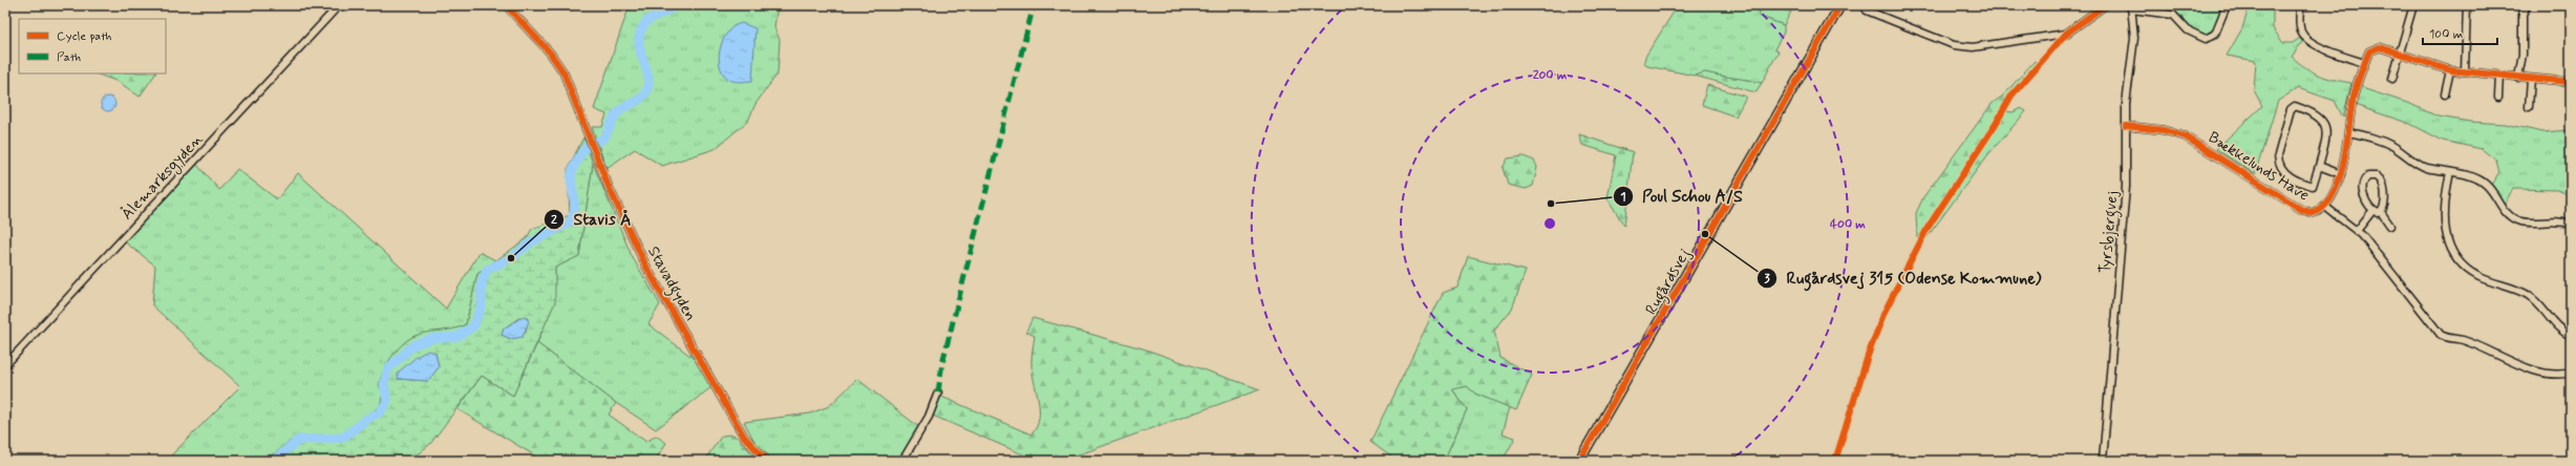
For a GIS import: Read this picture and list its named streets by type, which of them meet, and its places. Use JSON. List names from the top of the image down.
{
  "streets": {
    "main road": ["Rugårdsvej"],
    "street": [
      "Bækkelunds Have",
      "Ålemarksgyden",
      "Tyrsbjergvej",
      "Stavadgyden"
    ]
  },
  "crossings": [
    ["Bækkelunds Have", "Tyrsbjergvej"]
  ],
  "places": ["Poul Schou A/S", "Rugårdsvej 315 (Odense Kommune)", "Stavis Å"],
  "legend": ["Cycle path", "Path"],
  "scale_bar": "100 m",
  "rings": ["200 m", "400 m"]
}
